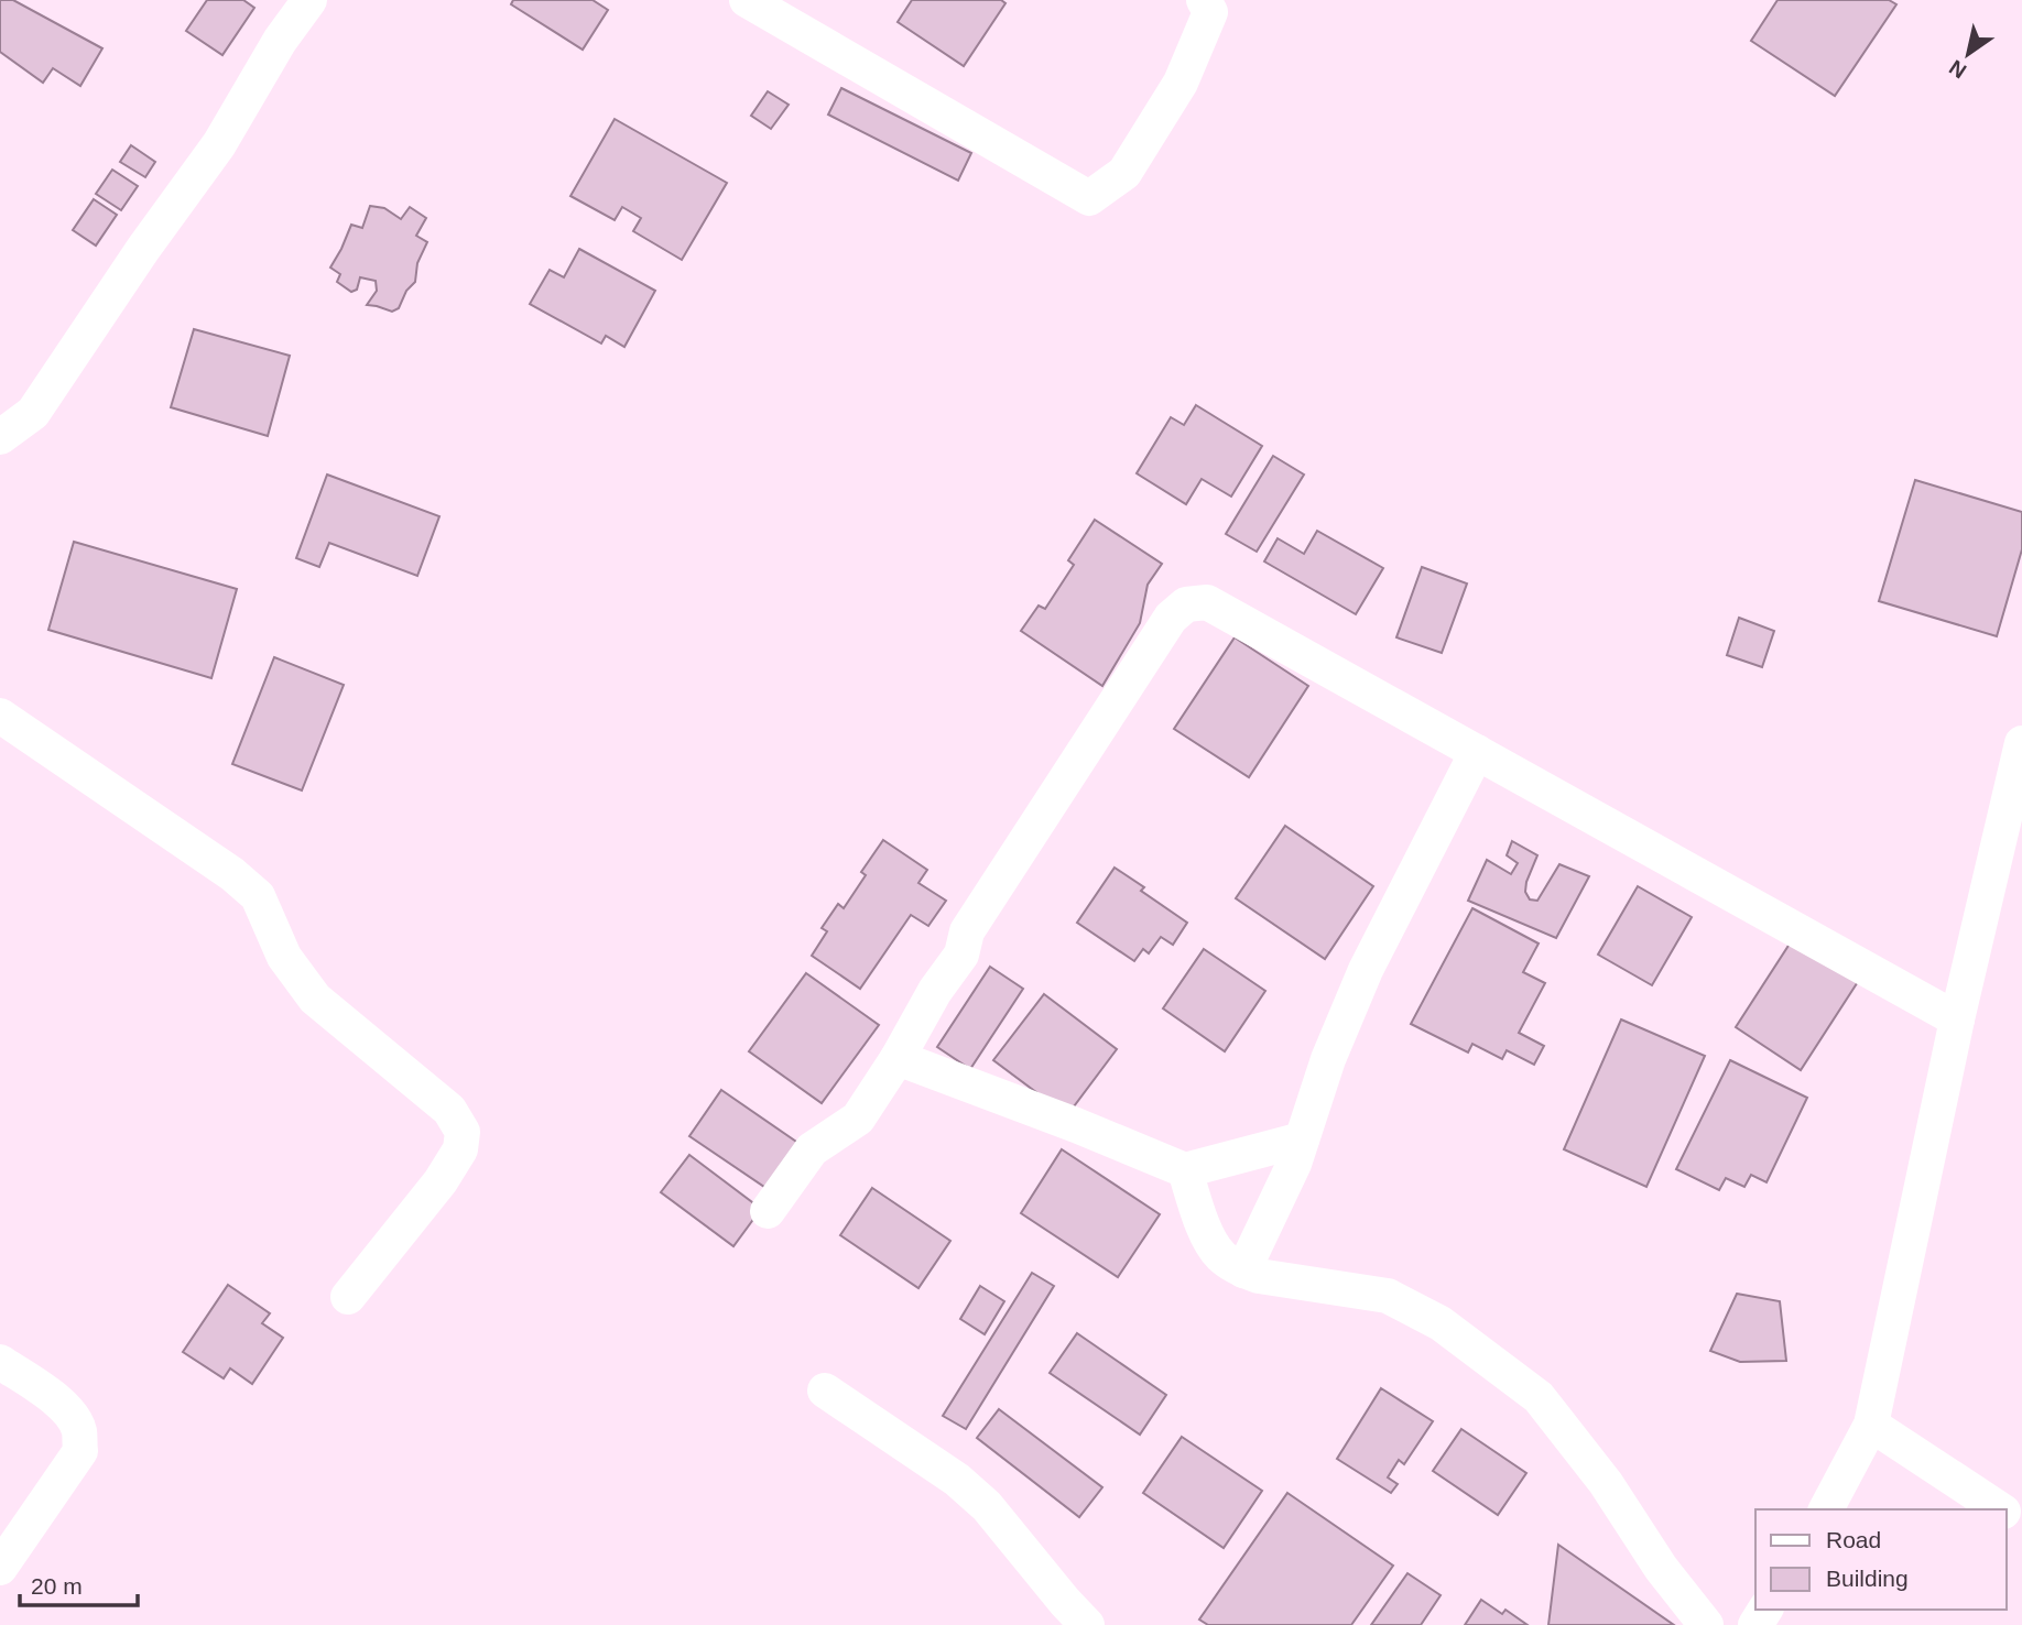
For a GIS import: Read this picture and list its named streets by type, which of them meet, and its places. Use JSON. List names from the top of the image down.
{
  "legend": ["Road", "Building"],
  "scale_bar": "20 m",
  "north": "bottom left"
}
